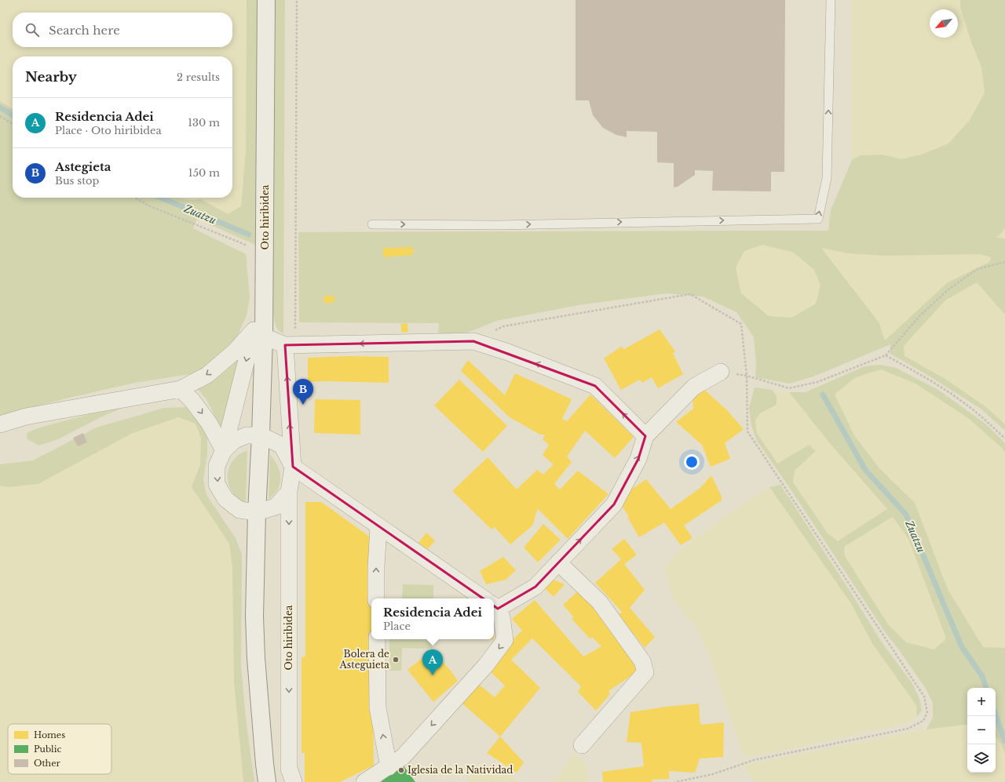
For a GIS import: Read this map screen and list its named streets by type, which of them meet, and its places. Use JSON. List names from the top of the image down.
{
  "streets": {
    "street": ["Oto hiribidea"]
  },
  "water": ["Zuatzu"],
  "places": ["Bolera de Asteguieta", "Iglesia de la Natividad"],
  "legend": ["Homes", "Public", "Other"],
  "north": "bottom left",
  "page": {
    "search": "Search here",
    "heading": ["Nearby", "2 results"],
    "list": [
      {
        "mark": "A",
        "name": "Residencia Adei",
        "note": "Place · Oto hiribidea",
        "value": "130 m"
      },
      {
        "mark": "B",
        "name": "Astegieta",
        "note": "Bus stop",
        "value": "150 m"
      }
    ],
    "pins": ["B", "A"],
    "popup": ["Residencia Adei", "Place"],
    "map_buttons": ["+", "−"]
  }
}
